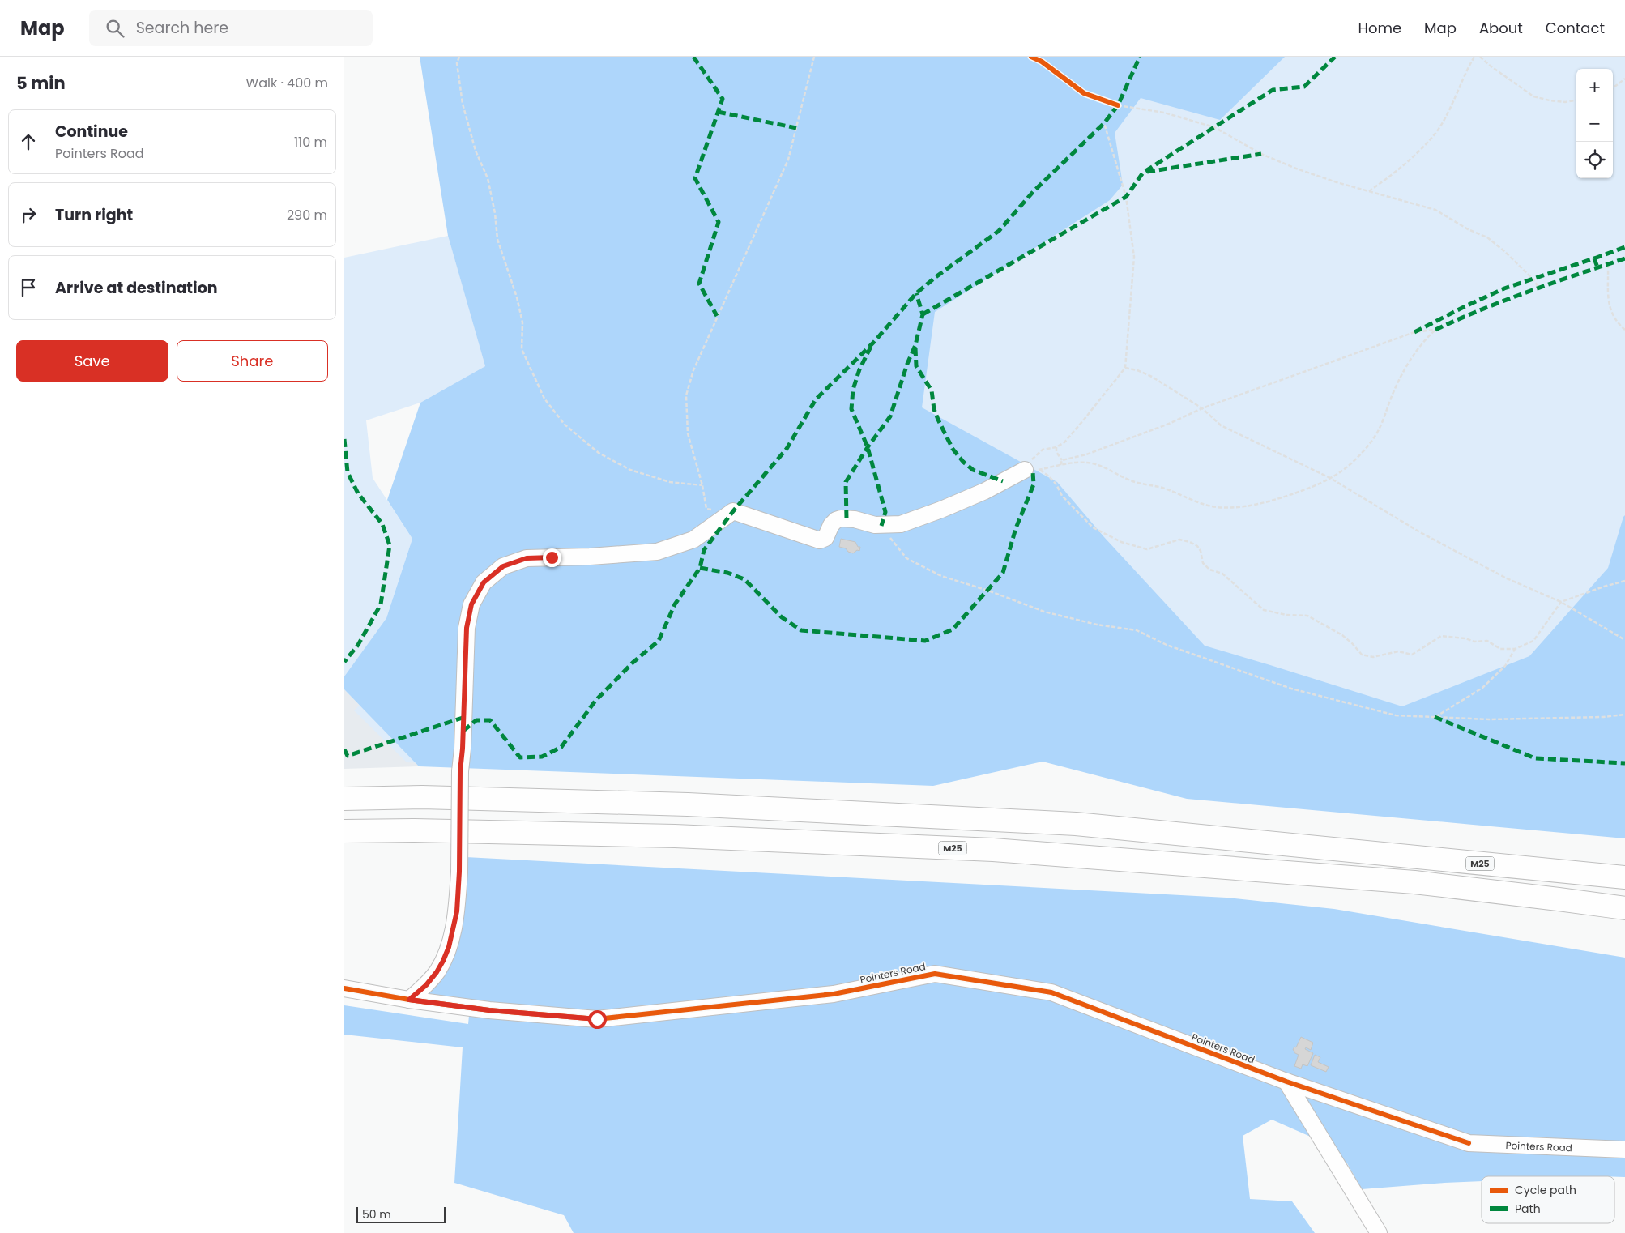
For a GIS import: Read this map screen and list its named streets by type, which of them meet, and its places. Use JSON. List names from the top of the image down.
{
  "streets": {
    "highway": ["M25"],
    "street": ["Pointers Road"]
  },
  "legend": ["Cycle path", "Path"],
  "scale_bar": "50 m",
  "page": {
    "header": "Map",
    "search": "Search here",
    "nav": [
      "Home",
      "Map",
      "About",
      "Contact"
    ],
    "heading": ["5 min", "Walk · 400 m"],
    "map_buttons": ["+", "−"],
    "list": [
      ["Continue", "Pointers Road", "110 m"],
      ["Turn right", "290 m"],
      "Arrive at destination"
    ],
    "buttons": ["Save", "Share"],
    "scale": "50 m"
  }
}
